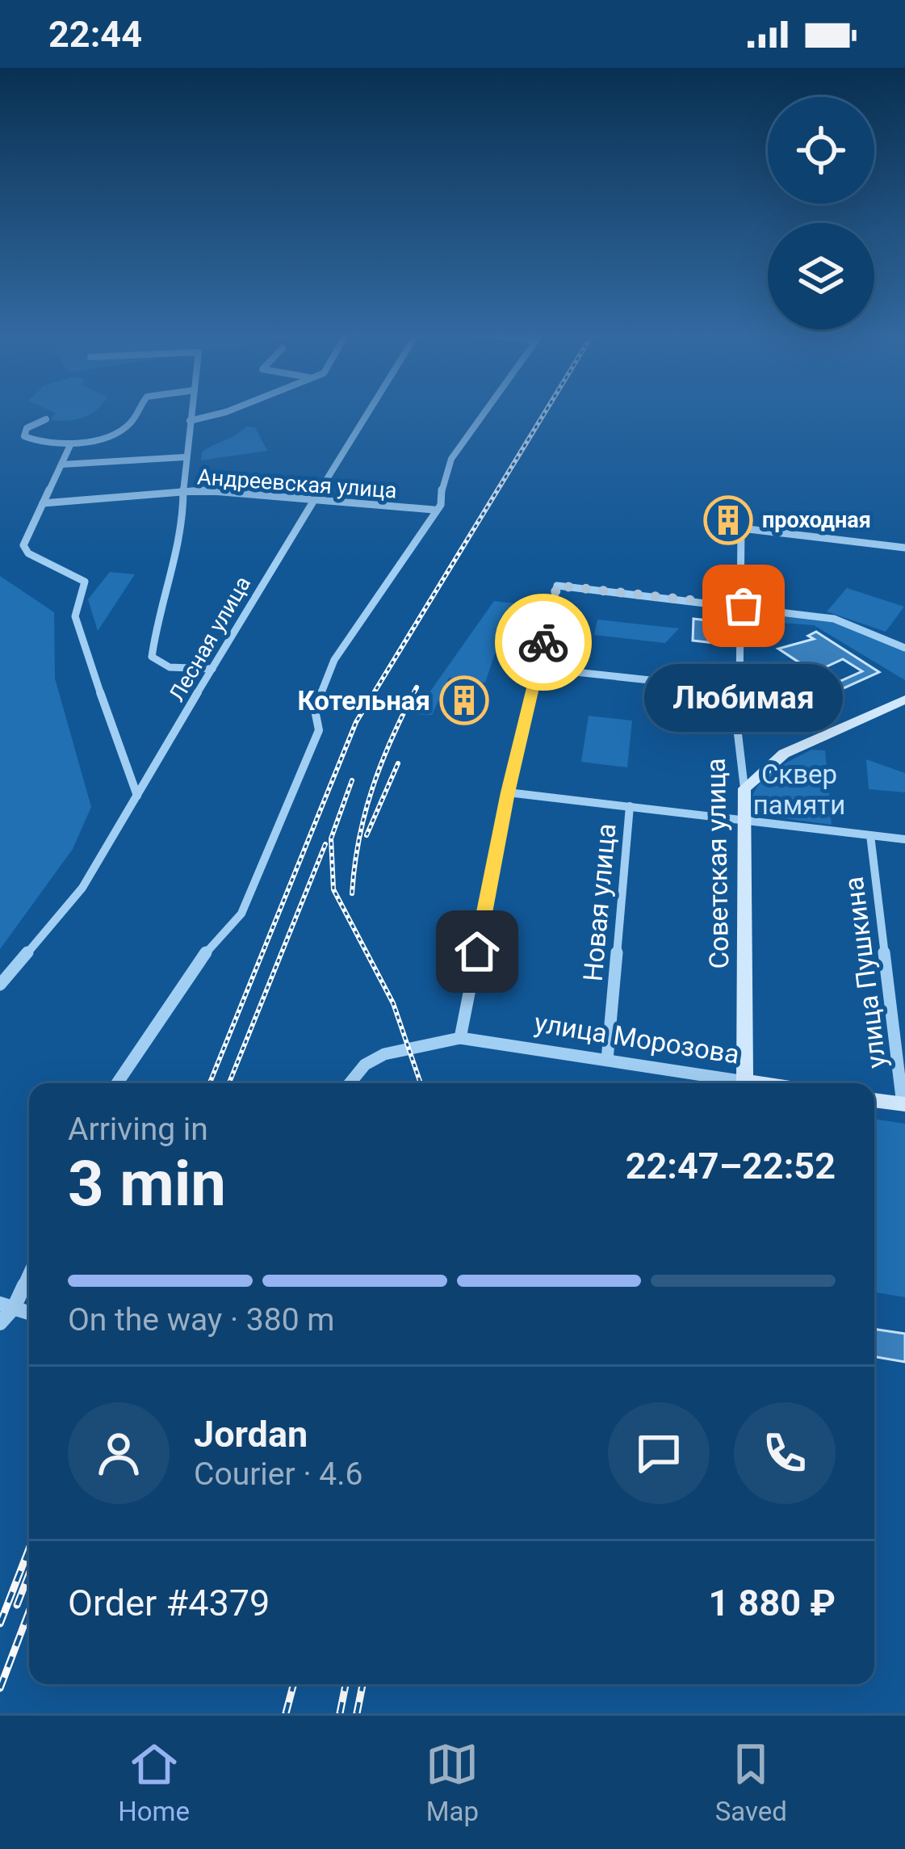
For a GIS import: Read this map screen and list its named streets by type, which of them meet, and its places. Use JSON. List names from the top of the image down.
{
  "streets": {
    "street": [
      "Андреевская улица",
      "Лесная улица",
      "Советская улица",
      "Новая улица",
      "улица Пушкина",
      "улица Морозова"
    ]
  },
  "crossings": [
    ["Андреевская улица", "Лесная улица"],
    ["Советская улица", "улица Морозова"],
    ["Новая улица", "улица Морозова"]
  ],
  "parks": ["Сквер памяти"],
  "places": {
    "building": ["проходная", "Котельная"],
    "other": ["Любимая"]
  },
  "page": {
    "status": "22:44",
    "bubble": "Любимая",
    "heading": ["3 min", "Arriving in", "22:47–22:52"],
    "panel": [
      "Jordan",
      "Courier · 4.6",
      "Order #4379",
      "1 880 ₽"
    ],
    "bar": "On the way · 380 m",
    "tabs": ["Home", "Map", "Saved"]
  }
}
